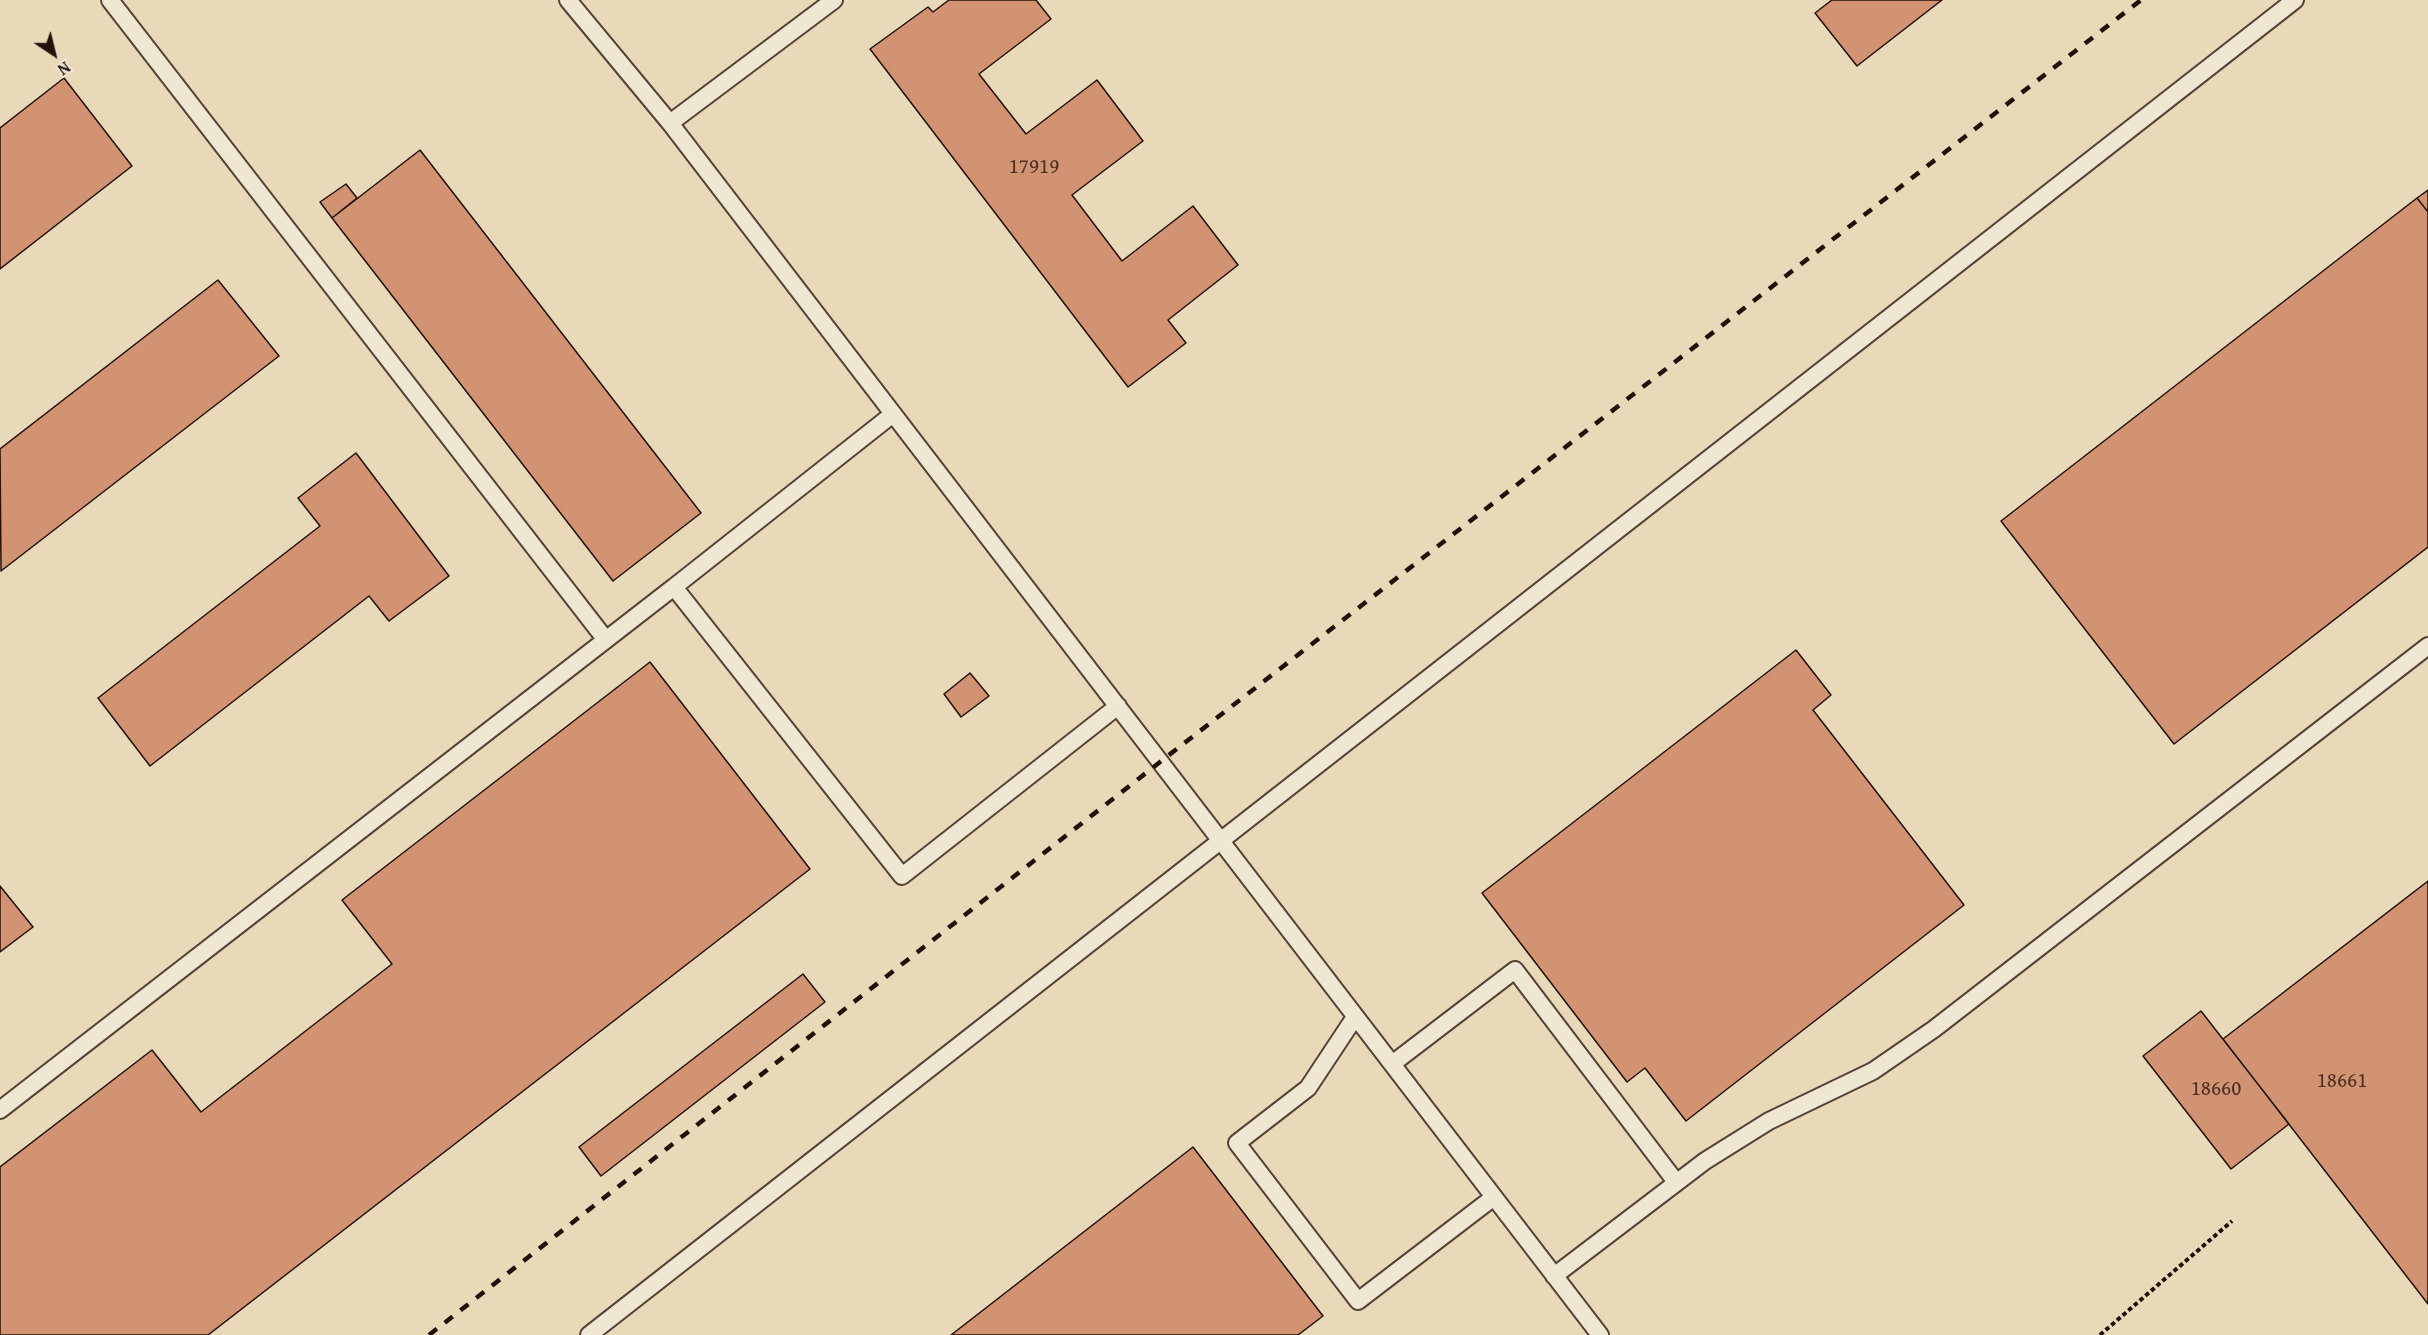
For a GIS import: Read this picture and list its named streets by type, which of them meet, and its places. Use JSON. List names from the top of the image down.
{
  "house_numbers": ["17919", "18661", "18660"],
  "north": "bottom right"
}
